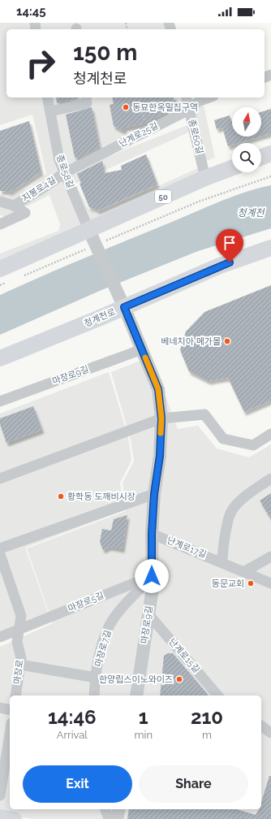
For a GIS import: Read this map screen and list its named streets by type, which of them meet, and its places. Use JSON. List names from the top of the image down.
{
  "streets": {
    "main road": ["50", "청계천로"],
    "street": [
      "난계로25길",
      "종로60길",
      "종로58길",
      "지봉로4길",
      "마장로9길",
      "난계로17길",
      "마장로5길",
      "마장로7길",
      "난계로15길",
      "마장로"
    ]
  },
  "crossings": [
    ["난계로25길", "종로60길"],
    ["난계로25길", "종로58길"],
    ["난계로25길", "지봉로4길"],
    ["종로60길", "50"],
    ["종로58길", "지봉로4길"],
    ["종로58길", "50"],
    ["종로58길", "마장로9길"],
    ["50", "마장로9길"],
    ["청계천로", "마장로9길"],
    ["마장로9길", "난계로17길"],
    ["마장로9길", "마장로5길"],
    ["마장로9길", "마장로7길"],
    ["마장로9길", "난계로15길"],
    ["마장로5길", "마장로7길"],
    ["마장로5길", "마장로"],
    ["마장로7길", "마장로"]
  ],
  "water": ["청계천"],
  "places": [
    "동묘한옥밀집구역",
    "베네치아 메가몰",
    "황학동 도깨비시장",
    "동문교회",
    "한양립스이노와이즈"
  ],
  "north": "top",
  "page": {
    "status": "14:45",
    "turn": ["150 m", "청계천로"],
    "eta": [
      "14:46",
      "Arrival",
      "1",
      "min",
      "210",
      "m"
    ],
    "buttons": ["Exit", "Share"]
  }
}
